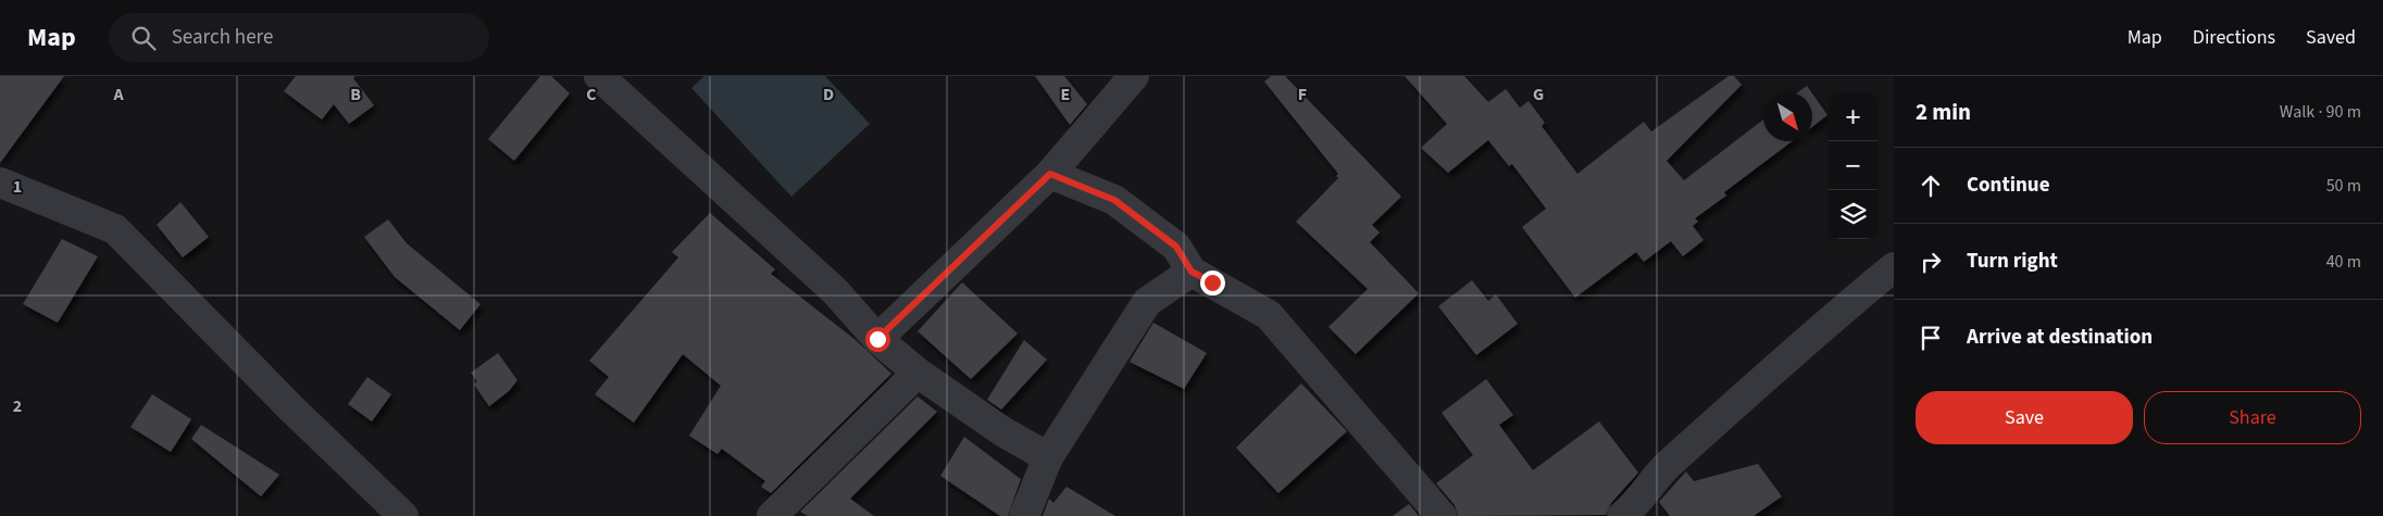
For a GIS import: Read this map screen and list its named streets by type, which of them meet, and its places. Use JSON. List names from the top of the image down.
{
  "north": "bottom right",
  "page": {
    "header": "Map",
    "search": "Search here",
    "nav": ["Map", "Directions", "Saved"],
    "heading": ["2 min", "Walk · 90 m"],
    "map_buttons": ["+", "−"],
    "list": [
      ["Continue", "50 m"],
      ["Turn right", "40 m"],
      "Arrive at destination"
    ],
    "buttons": ["Save", "Share"]
  },
  "grid": {
    "columns": [
      "A",
      "B",
      "C",
      "D",
      "E",
      "F",
      "G"
    ],
    "rows": ["1", "2"]
  }
}
